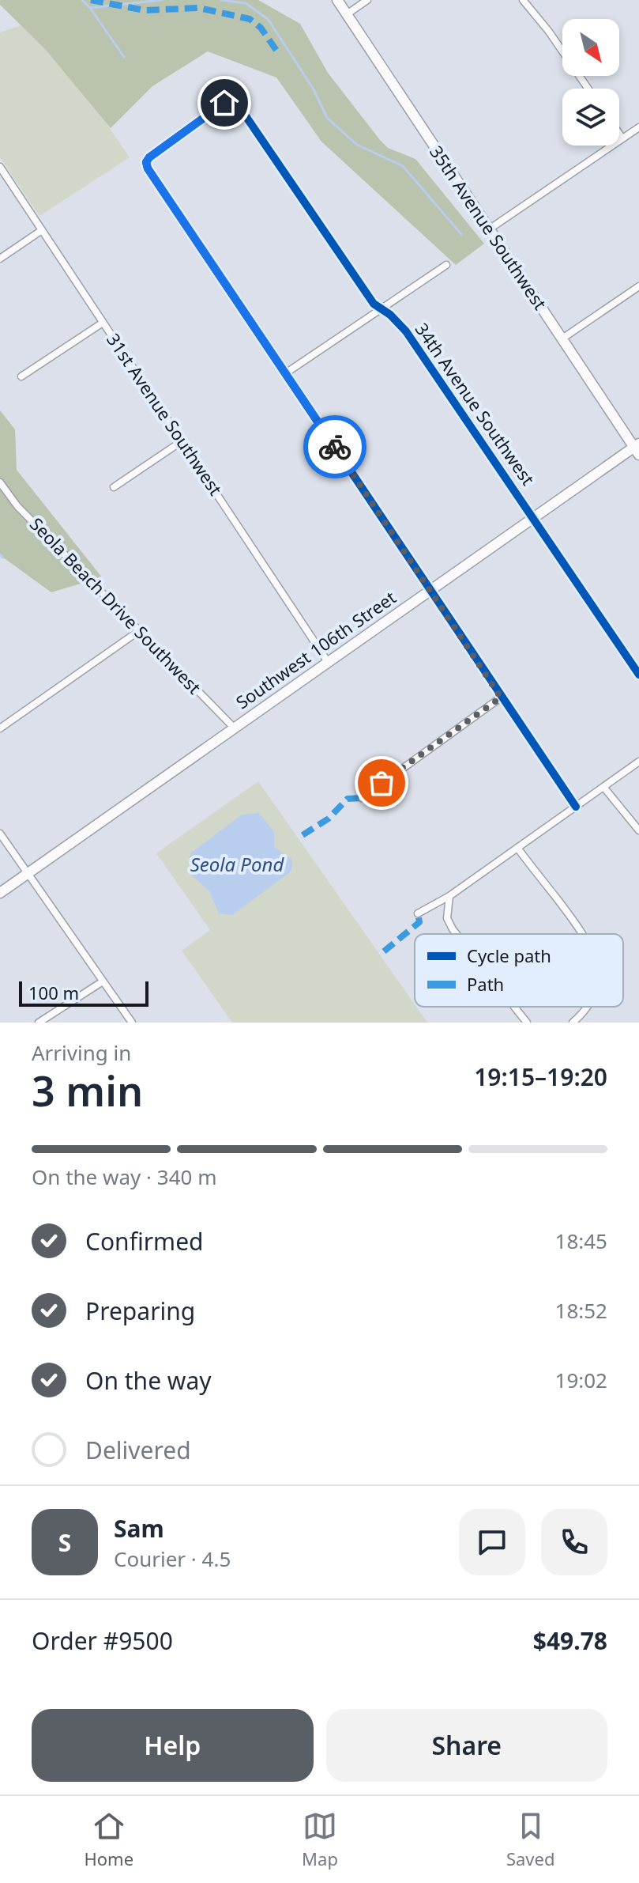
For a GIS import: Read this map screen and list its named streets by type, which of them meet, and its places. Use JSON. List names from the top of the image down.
{
  "streets": {
    "street": [
      "35th Avenue Southwest",
      "34th Avenue Southwest",
      "31st Avenue Southwest",
      "Seola Beach Drive Southwest",
      "Southwest 106th Street"
    ]
  },
  "crossings": [
    ["35th Avenue Southwest", "Southwest 106th Street"],
    ["34th Avenue Southwest", "Southwest 106th Street"],
    ["31st Avenue Southwest", "Southwest 106th Street"],
    ["Seola Beach Drive Southwest", "Southwest 106th Street"]
  ],
  "water": ["Seola Pond"],
  "legend": ["Cycle path", "Path"],
  "scale_bar": "100 m",
  "north": "bottom right",
  "page": {
    "scale": "100 m",
    "heading": ["3 min", "Arriving in", "19:15–19:20"],
    "panel": [
      "Sam",
      "Courier · 4.5",
      "Order #9500",
      "$49.78"
    ],
    "bar": "On the way · 340 m",
    "list": [
      ["Confirmed", "18:45"],
      ["Preparing", "18:52"],
      ["On the way", "19:02"],
      "Delivered"
    ],
    "round": "S",
    "buttons": ["Help", "Share"],
    "tabs": ["Home", "Map", "Saved"]
  }
}
